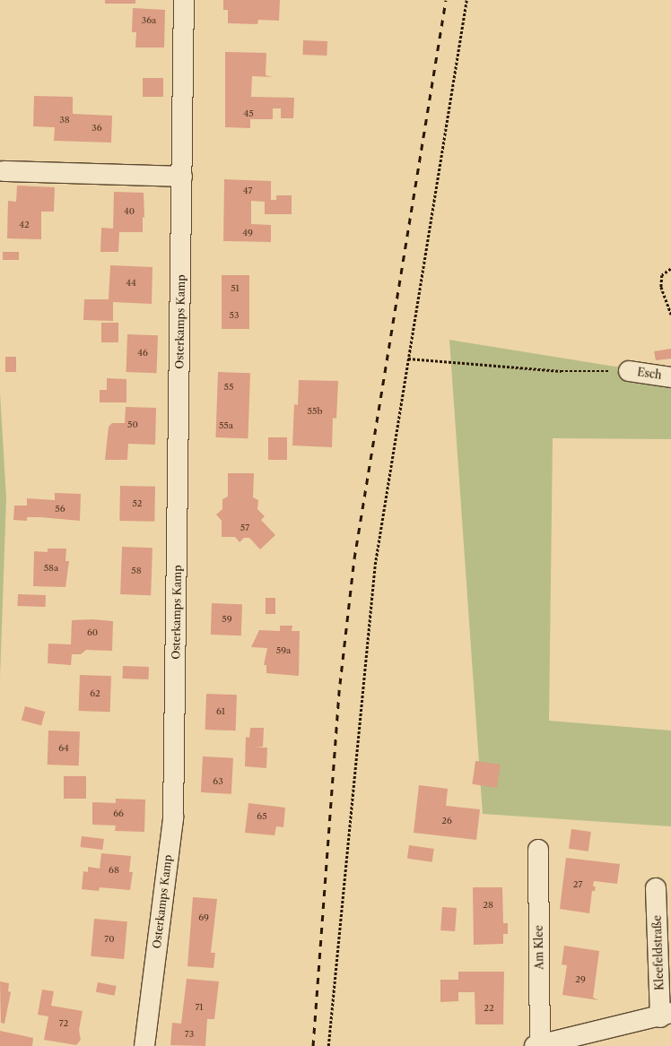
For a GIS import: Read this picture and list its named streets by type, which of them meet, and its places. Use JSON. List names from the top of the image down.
{
  "streets": {
    "street": [
      "Osterkamps Kamp",
      "Esch",
      "Am Klee",
      "Kleefeldstraße"
    ]
  },
  "crossings": [
    ["Am Klee", "Kleefeldstraße"]
  ],
  "house_numbers": [
    "36a",
    "45",
    "38",
    "36",
    "47",
    "40",
    "42",
    "49",
    "44",
    "51",
    "53",
    "46",
    "55",
    "55b",
    "50",
    "55a",
    "52",
    "56",
    "57",
    "58a",
    "58",
    "59",
    "60",
    "59a",
    "62",
    "61",
    "64",
    "63",
    "66",
    "65",
    "26",
    "68",
    "27",
    "28",
    "69",
    "70",
    "29",
    "71",
    "22",
    "72",
    "73"
  ]
}
